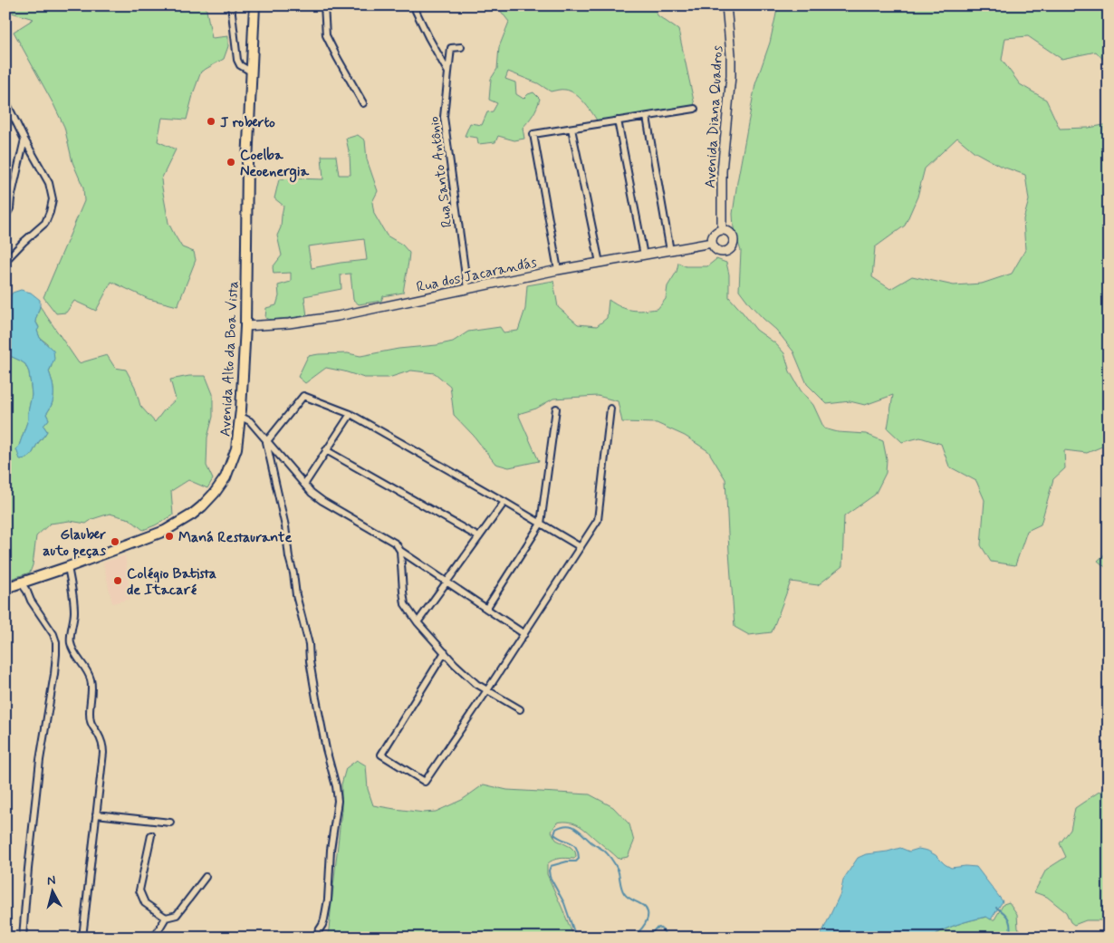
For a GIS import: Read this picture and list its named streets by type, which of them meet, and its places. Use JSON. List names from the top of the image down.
{
  "streets": {
    "main road": ["Avenida Alto da Boa Vista"],
    "street": ["Avenida Diana Quadros", "Rua Santo Antônio", "Rua dos Jacarandás"]
  },
  "crossings": [
    ["Avenida Diana Quadros", "Rua dos Jacarandás"],
    ["Rua Santo Antônio", "Rua dos Jacarandás"],
    ["Rua dos Jacarandás", "Avenida Alto da Boa Vista"]
  ],
  "places": [
    "J roberto",
    "Coelba Neoenergia",
    "Maná Restaurante",
    "Glauber auto peças",
    "Colégio Batista de Itacaré"
  ],
  "north": "top"
}
